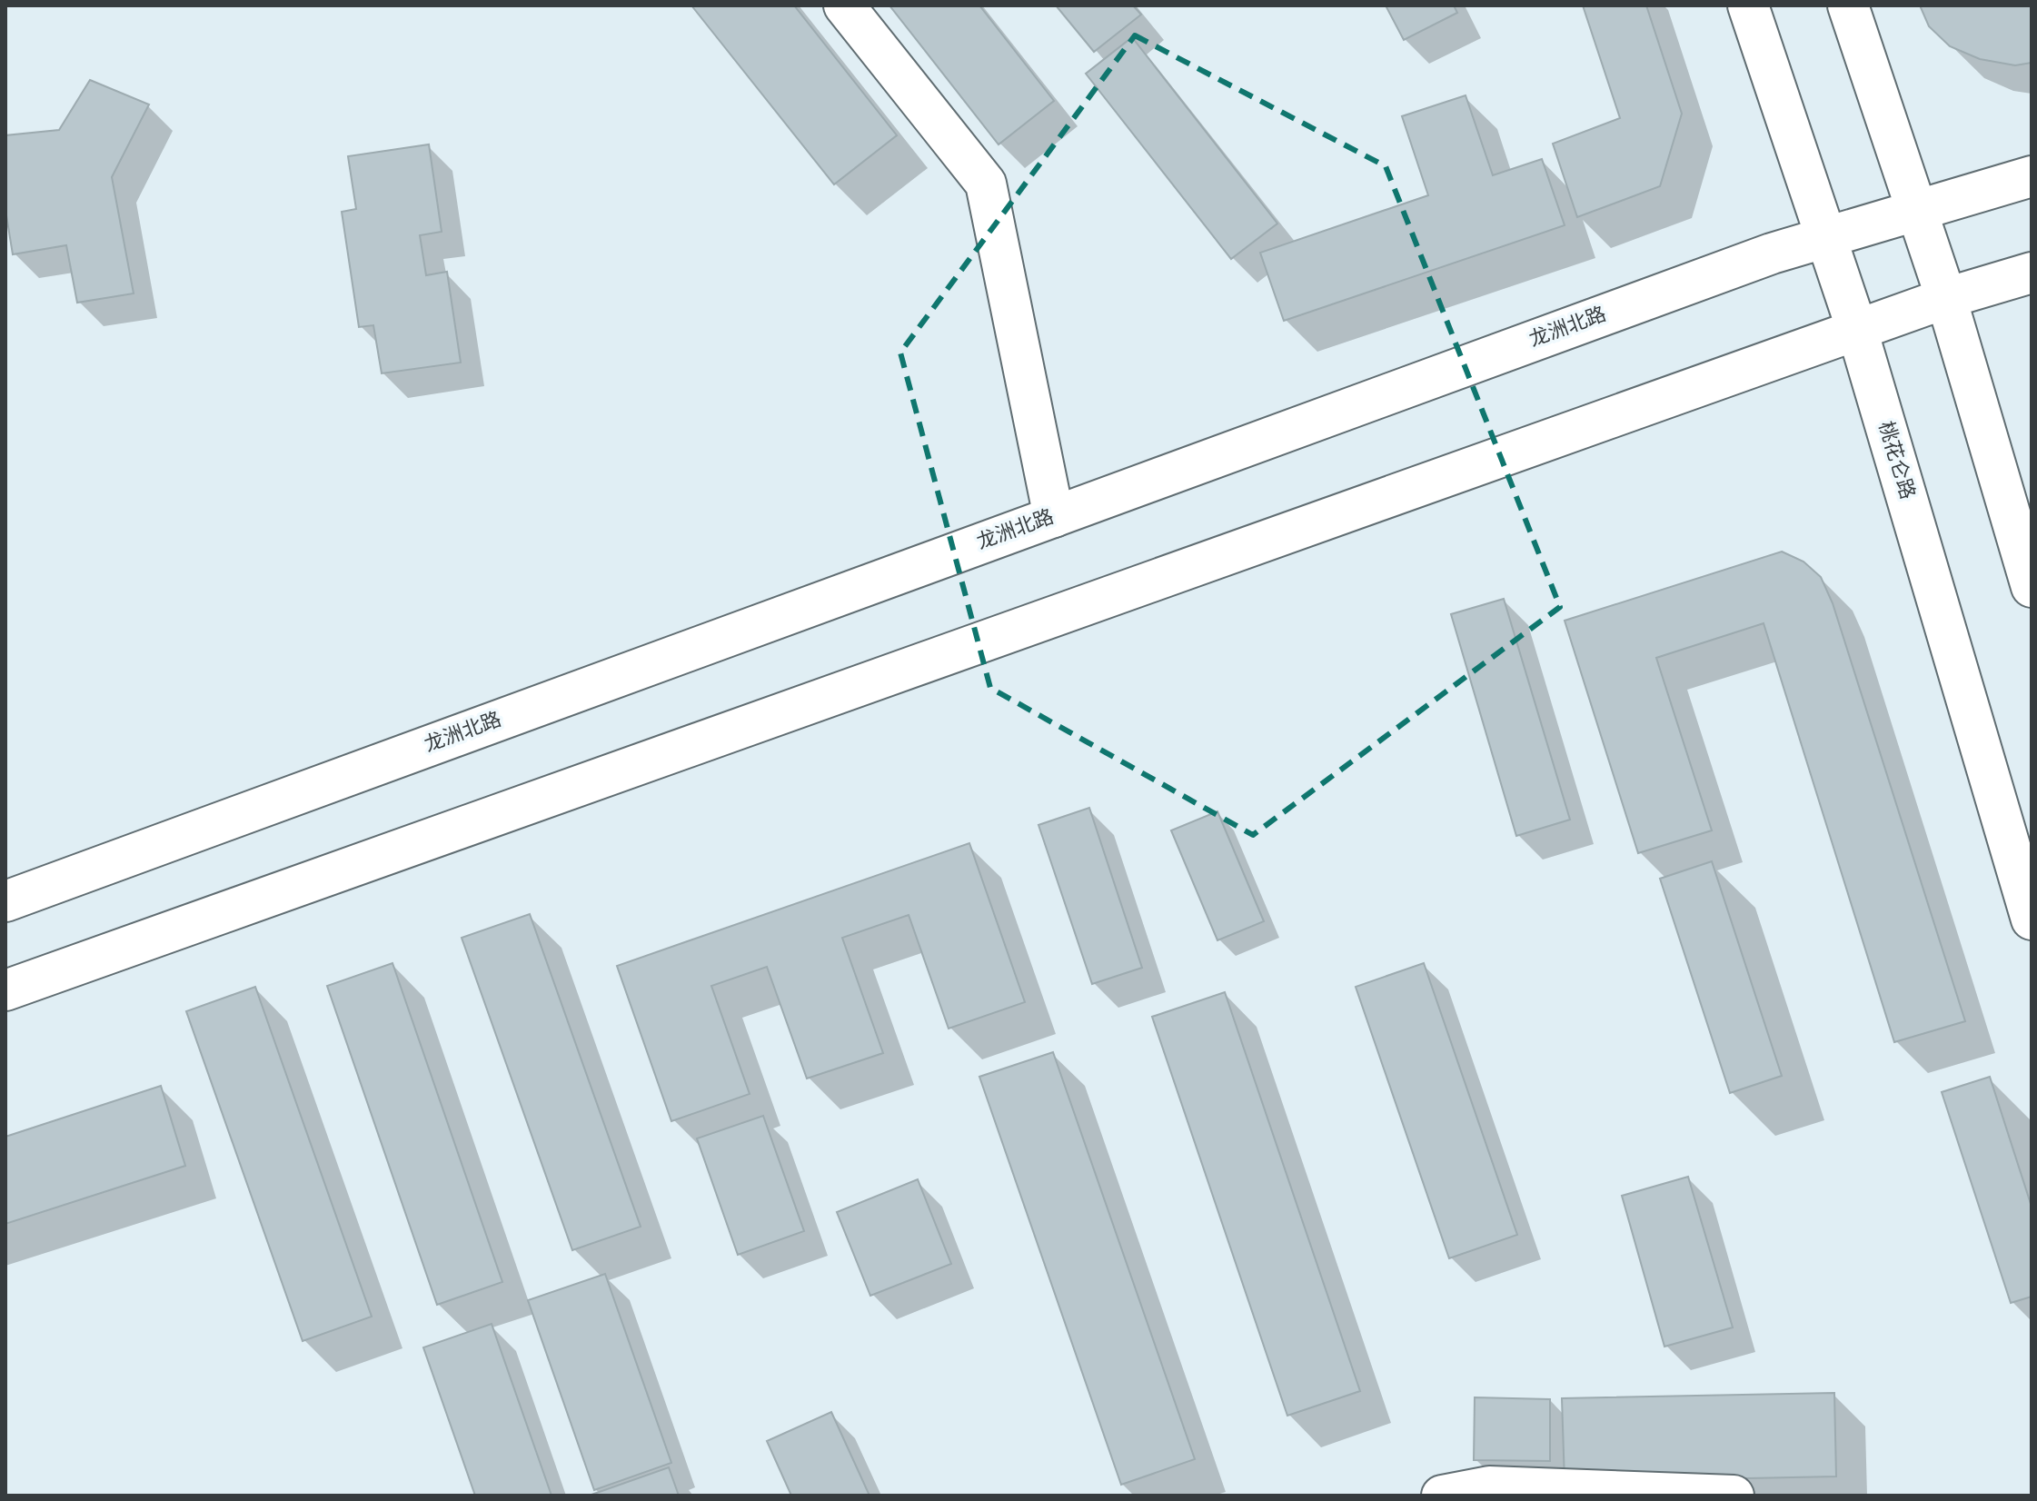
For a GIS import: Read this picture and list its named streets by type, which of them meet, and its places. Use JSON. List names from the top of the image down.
{
  "streets": {
    "main road": ["龙洲北路", "桃花仑路"]
  },
  "crossings": [
    ["龙洲北路", "桃花仑路"]
  ]
}
